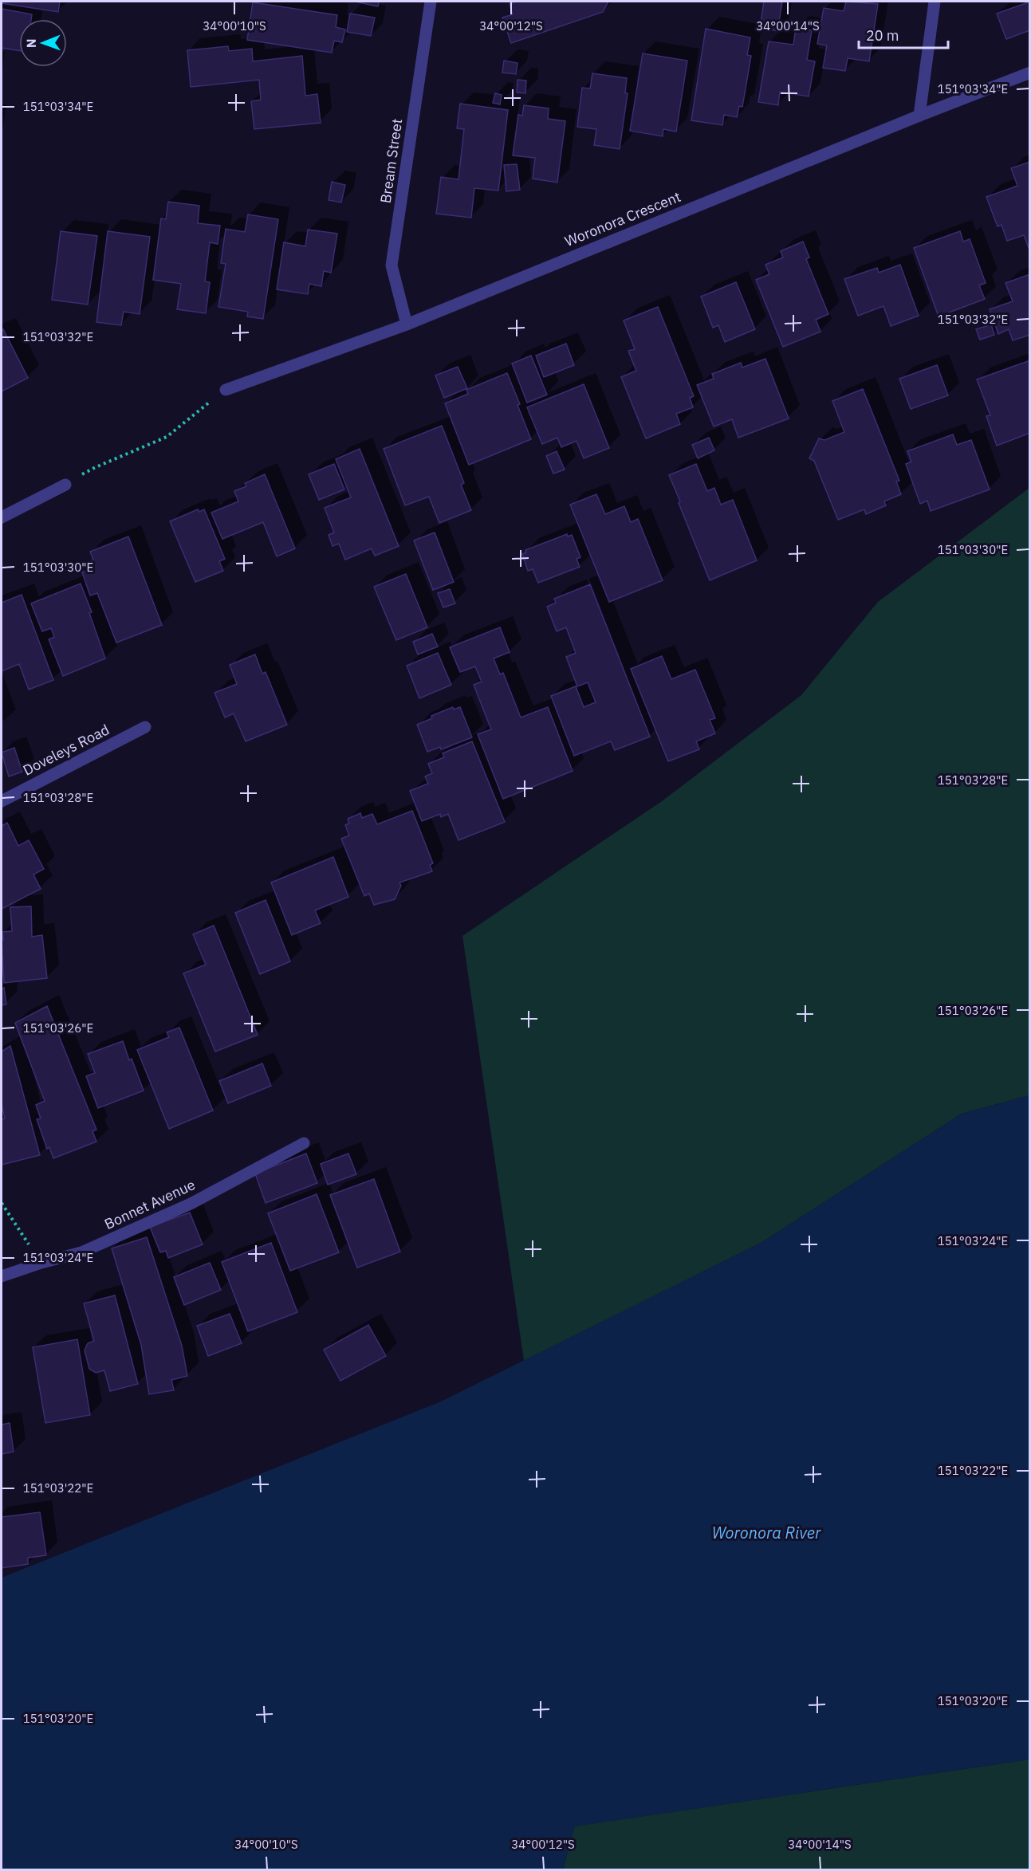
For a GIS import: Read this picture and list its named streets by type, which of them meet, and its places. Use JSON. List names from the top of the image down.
{
  "streets": {
    "street": [
      "Bream Street",
      "Woronora Crescent",
      "Doveleys Road",
      "Bonnet Avenue"
    ]
  },
  "crossings": [
    ["Bream Street", "Woronora Crescent"]
  ],
  "water": ["Woronora River"],
  "scale_bar": "20 m",
  "north": "left",
  "coordinates": [
    "34°00'10\"S",
    "34°00'12\"S",
    "34°00'14\"S",
    "151°03'34\"E",
    "151°03'32\"E",
    "151°03'30\"E",
    "151°03'28\"E",
    "151°03'26\"E",
    "151°03'24\"E",
    "151°03'22\"E",
    "151°03'20\"E"
  ]
}
